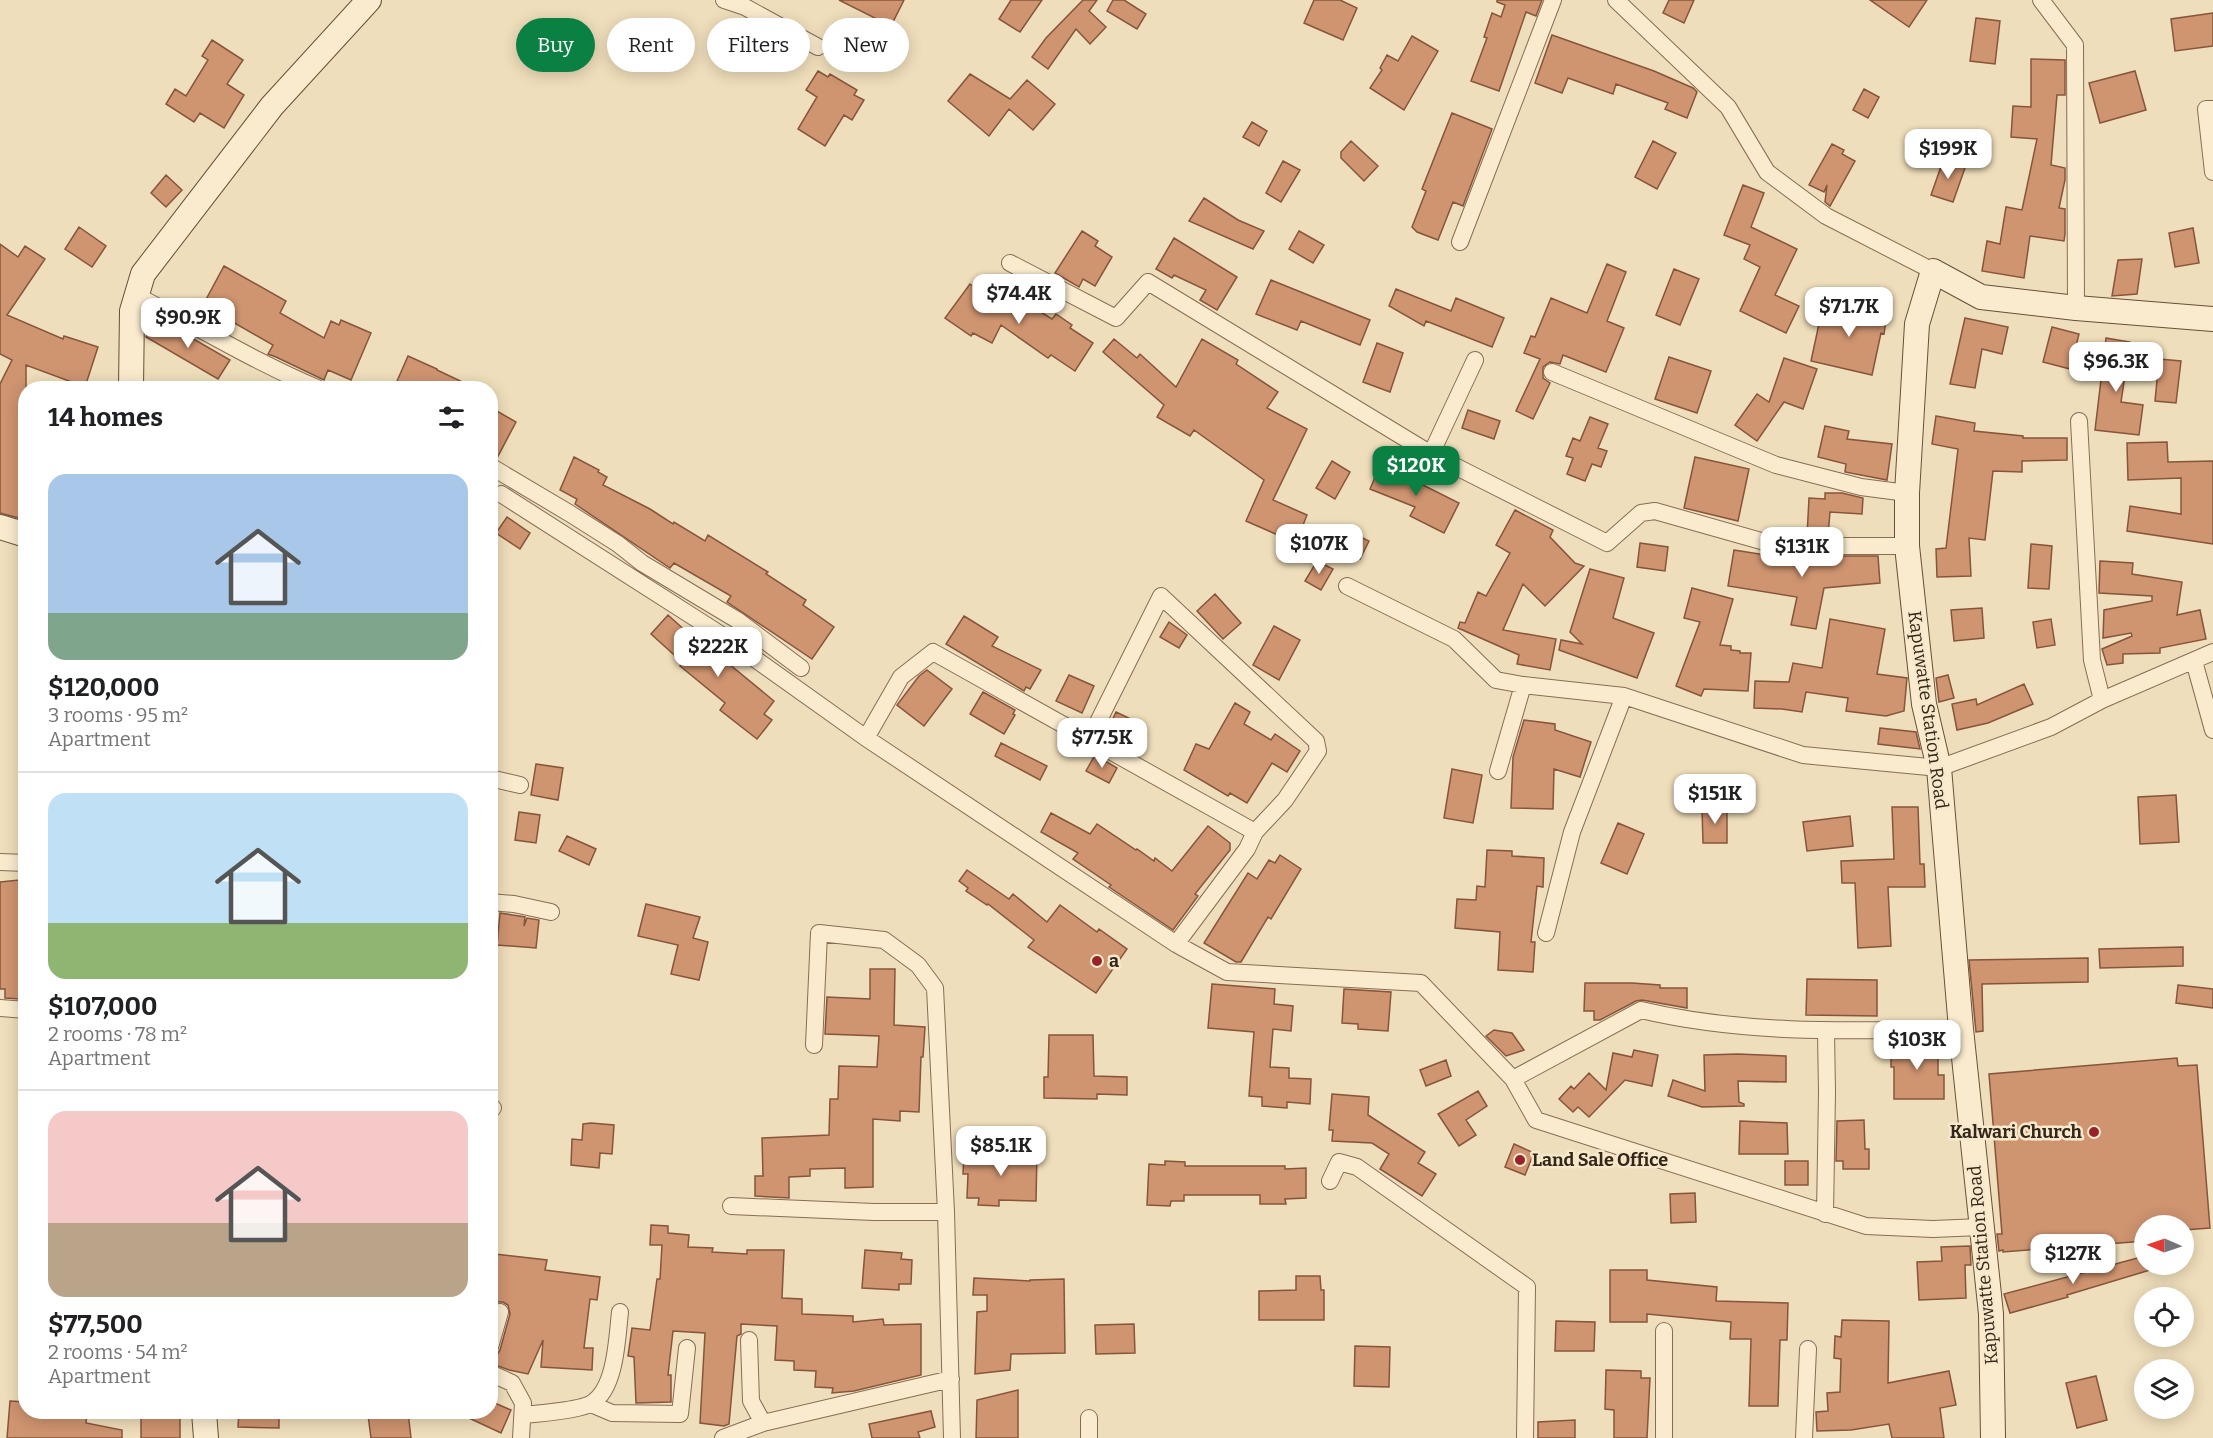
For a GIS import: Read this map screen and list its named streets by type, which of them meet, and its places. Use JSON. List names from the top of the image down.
{
  "streets": {
    "street": ["Kapuwatte Station Road"]
  },
  "places": ["a", "Kalwari Church", "Land Sale Office"],
  "north": "left",
  "page": {
    "chip": [
      "Buy",
      "Rent",
      "Filters",
      "New"
    ],
    "price": [
      "$199K",
      "$74.4K",
      "$71.7K",
      "$90.9K",
      "$96.3K",
      "$120K",
      "$107K",
      "$131K",
      "$222K",
      "$77.5K",
      "$151K",
      "$103K",
      "$85.1K",
      "$127K"
    ],
    "heading": "14 homes",
    "list": [
      {
        "name": "$120,000",
        "note": "3 rooms · 95 m² · Apartment"
      },
      {
        "name": "$107,000",
        "note": "2 rooms · 78 m² · Apartment"
      },
      {
        "name": "$77,500",
        "note": "2 rooms · 54 m² · Apartment"
      }
    ]
  }
}
